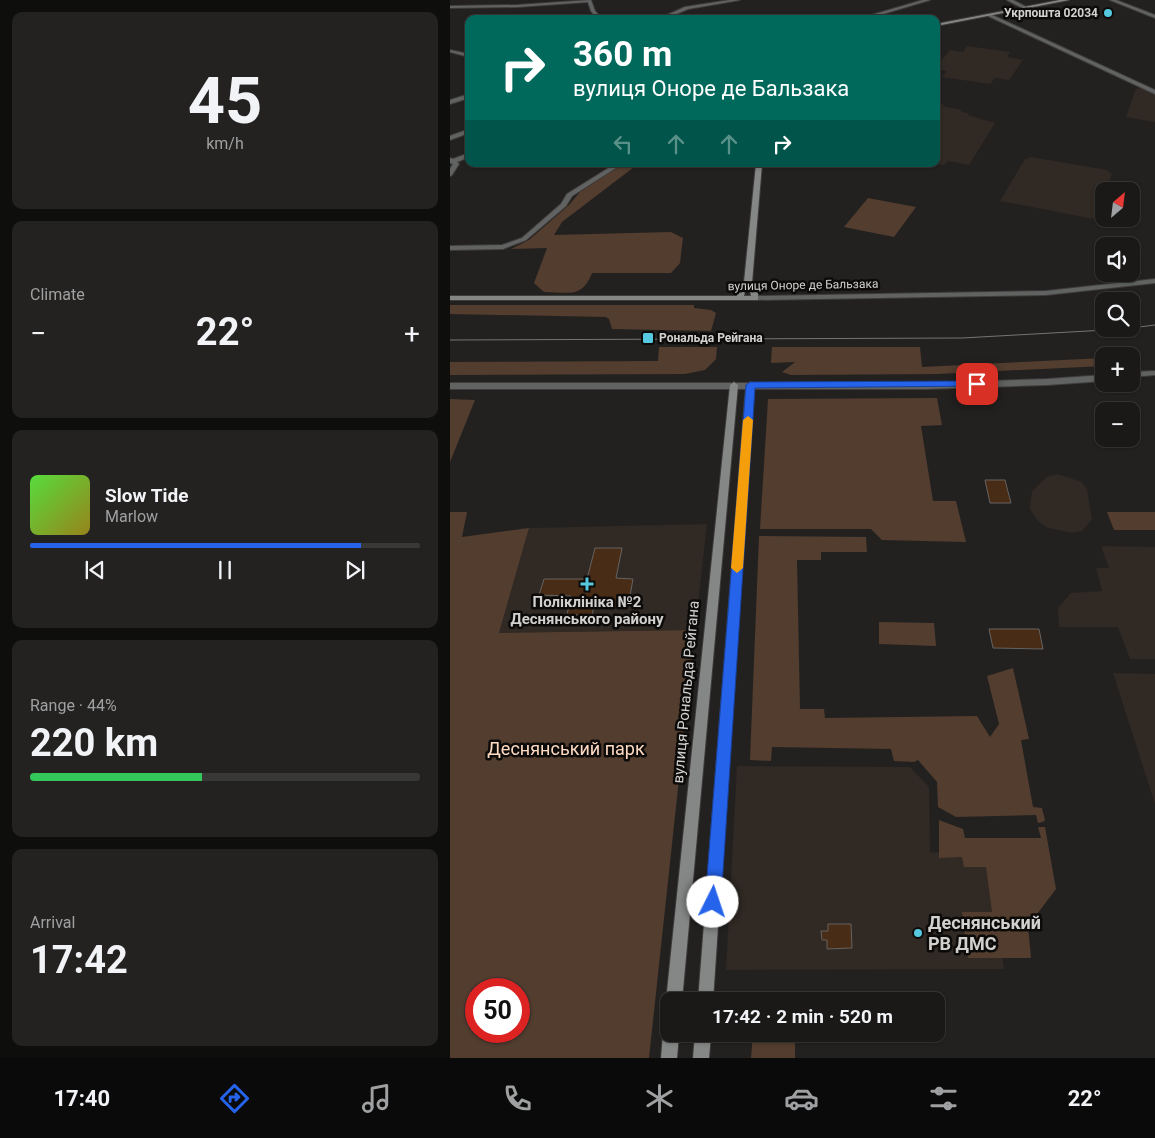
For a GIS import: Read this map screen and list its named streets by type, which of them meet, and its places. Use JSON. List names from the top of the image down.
{
  "streets": {
    "main road": ["вулиця Оноре де Бальзака", "вулиця Рональда Рейгана"]
  },
  "parks": ["Деснянський парк"],
  "places": {
    "other": ["Укрпошта 02034", "Деснянський РВ ДМС"],
    "transit": ["Рональда Рейгана"],
    "health": ["Поліклініка №2 Деснянського району"]
  },
  "north": "top right",
  "page": {
    "tile": [
      ["45", "km/h"],
      "Climate",
      ["Range · 44%", "220 km"],
      ["Arrival", "17:42"]
    ],
    "turn": ["360 m", "вулиця Оноре де Бальзака"],
    "map_buttons": ["+", "−"],
    "heat": ["−", "22°", "+"],
    "song": ["Slow Tide", "Marlow"],
    "limit": "50",
    "trip": "17:42 · 2 min · 520 m",
    "tabs": ["17:40", "22°"]
  }
}
